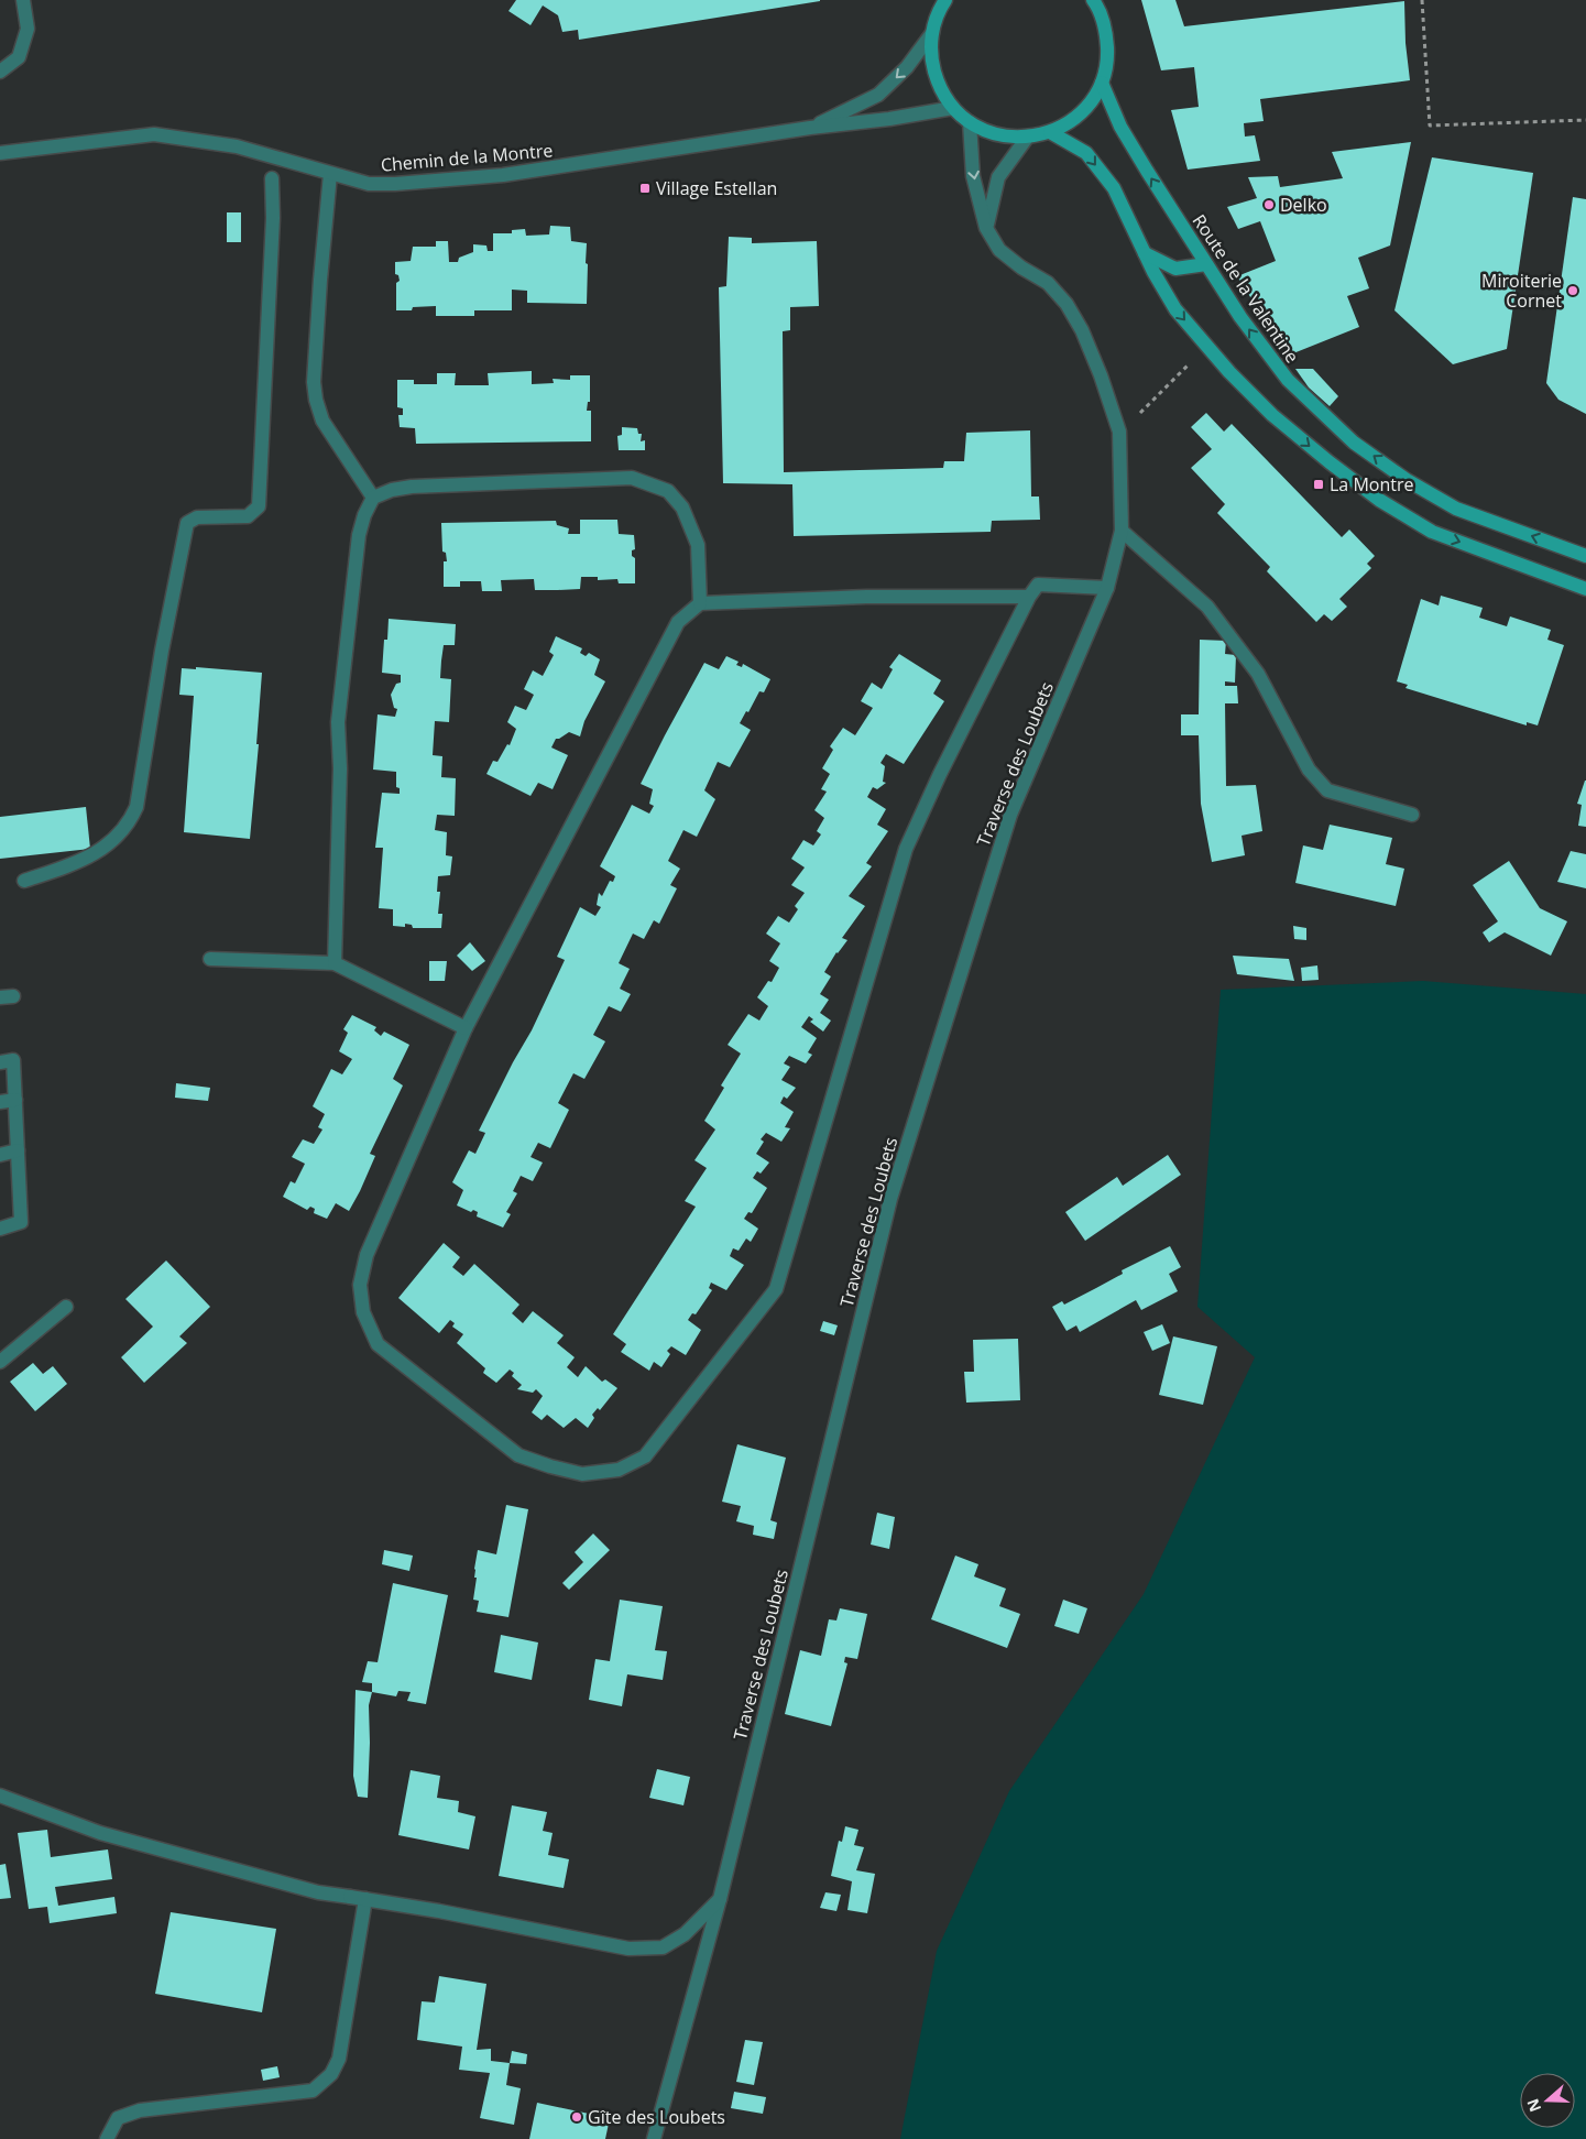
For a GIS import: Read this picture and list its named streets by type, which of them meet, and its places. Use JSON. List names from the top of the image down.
{
  "streets": {
    "main road": ["Route de la Valentine"],
    "street": ["Chemin de la Montre", "Traverse des Loubets"]
  },
  "places": {
    "transit": ["Village Estellan", "La Montre"],
    "other": ["Delko", "Miroiterie Cornet", "Gîte des Loubets"]
  },
  "north": "left"
}
